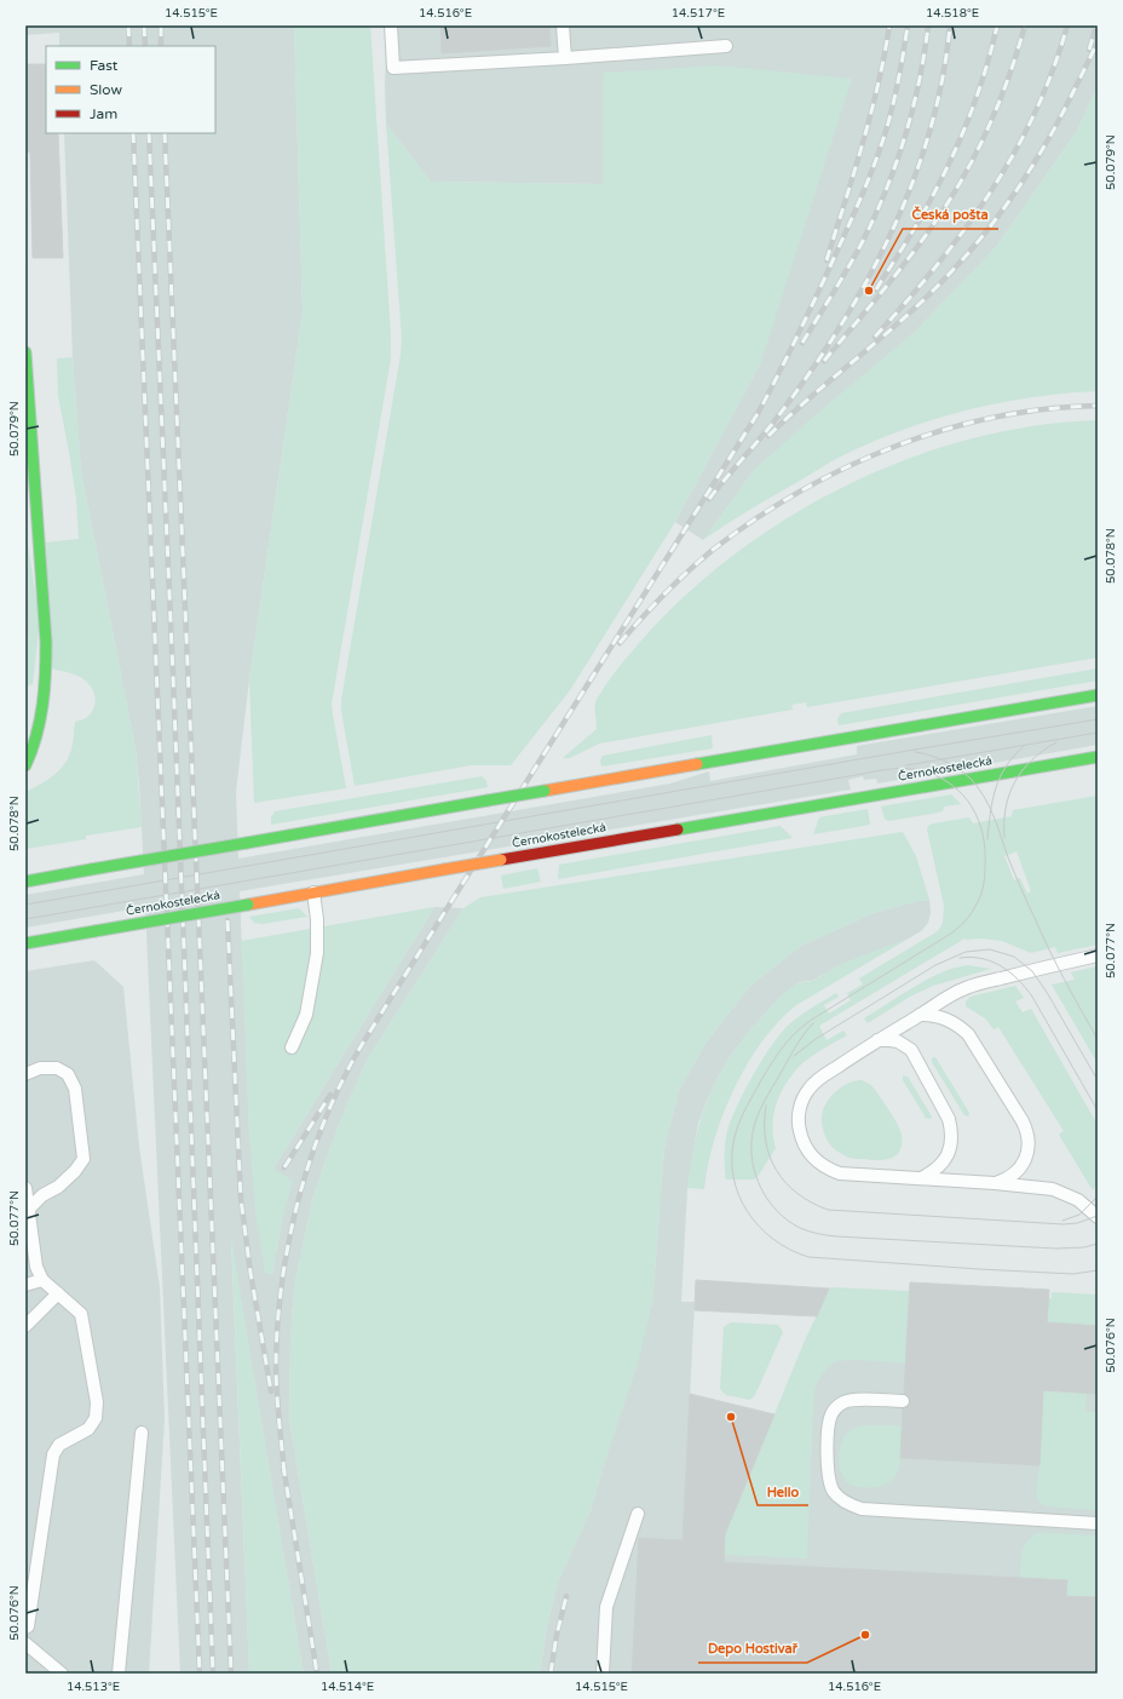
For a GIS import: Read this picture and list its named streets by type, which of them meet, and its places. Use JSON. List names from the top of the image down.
{
  "streets": {
    "main road": ["Černokostelecká"]
  },
  "places": ["Česká pošta", "Hello", "Depo Hostivař"],
  "legend": ["Fast", "Slow", "Jam"],
  "coordinates": [
    "14.515°E",
    "14.516°E",
    "14.517°E",
    "14.518°E",
    "50.079°N",
    "50.078°N",
    "50.077°N",
    "50.076°N",
    "14.513°E",
    "14.514°E"
  ]
}
